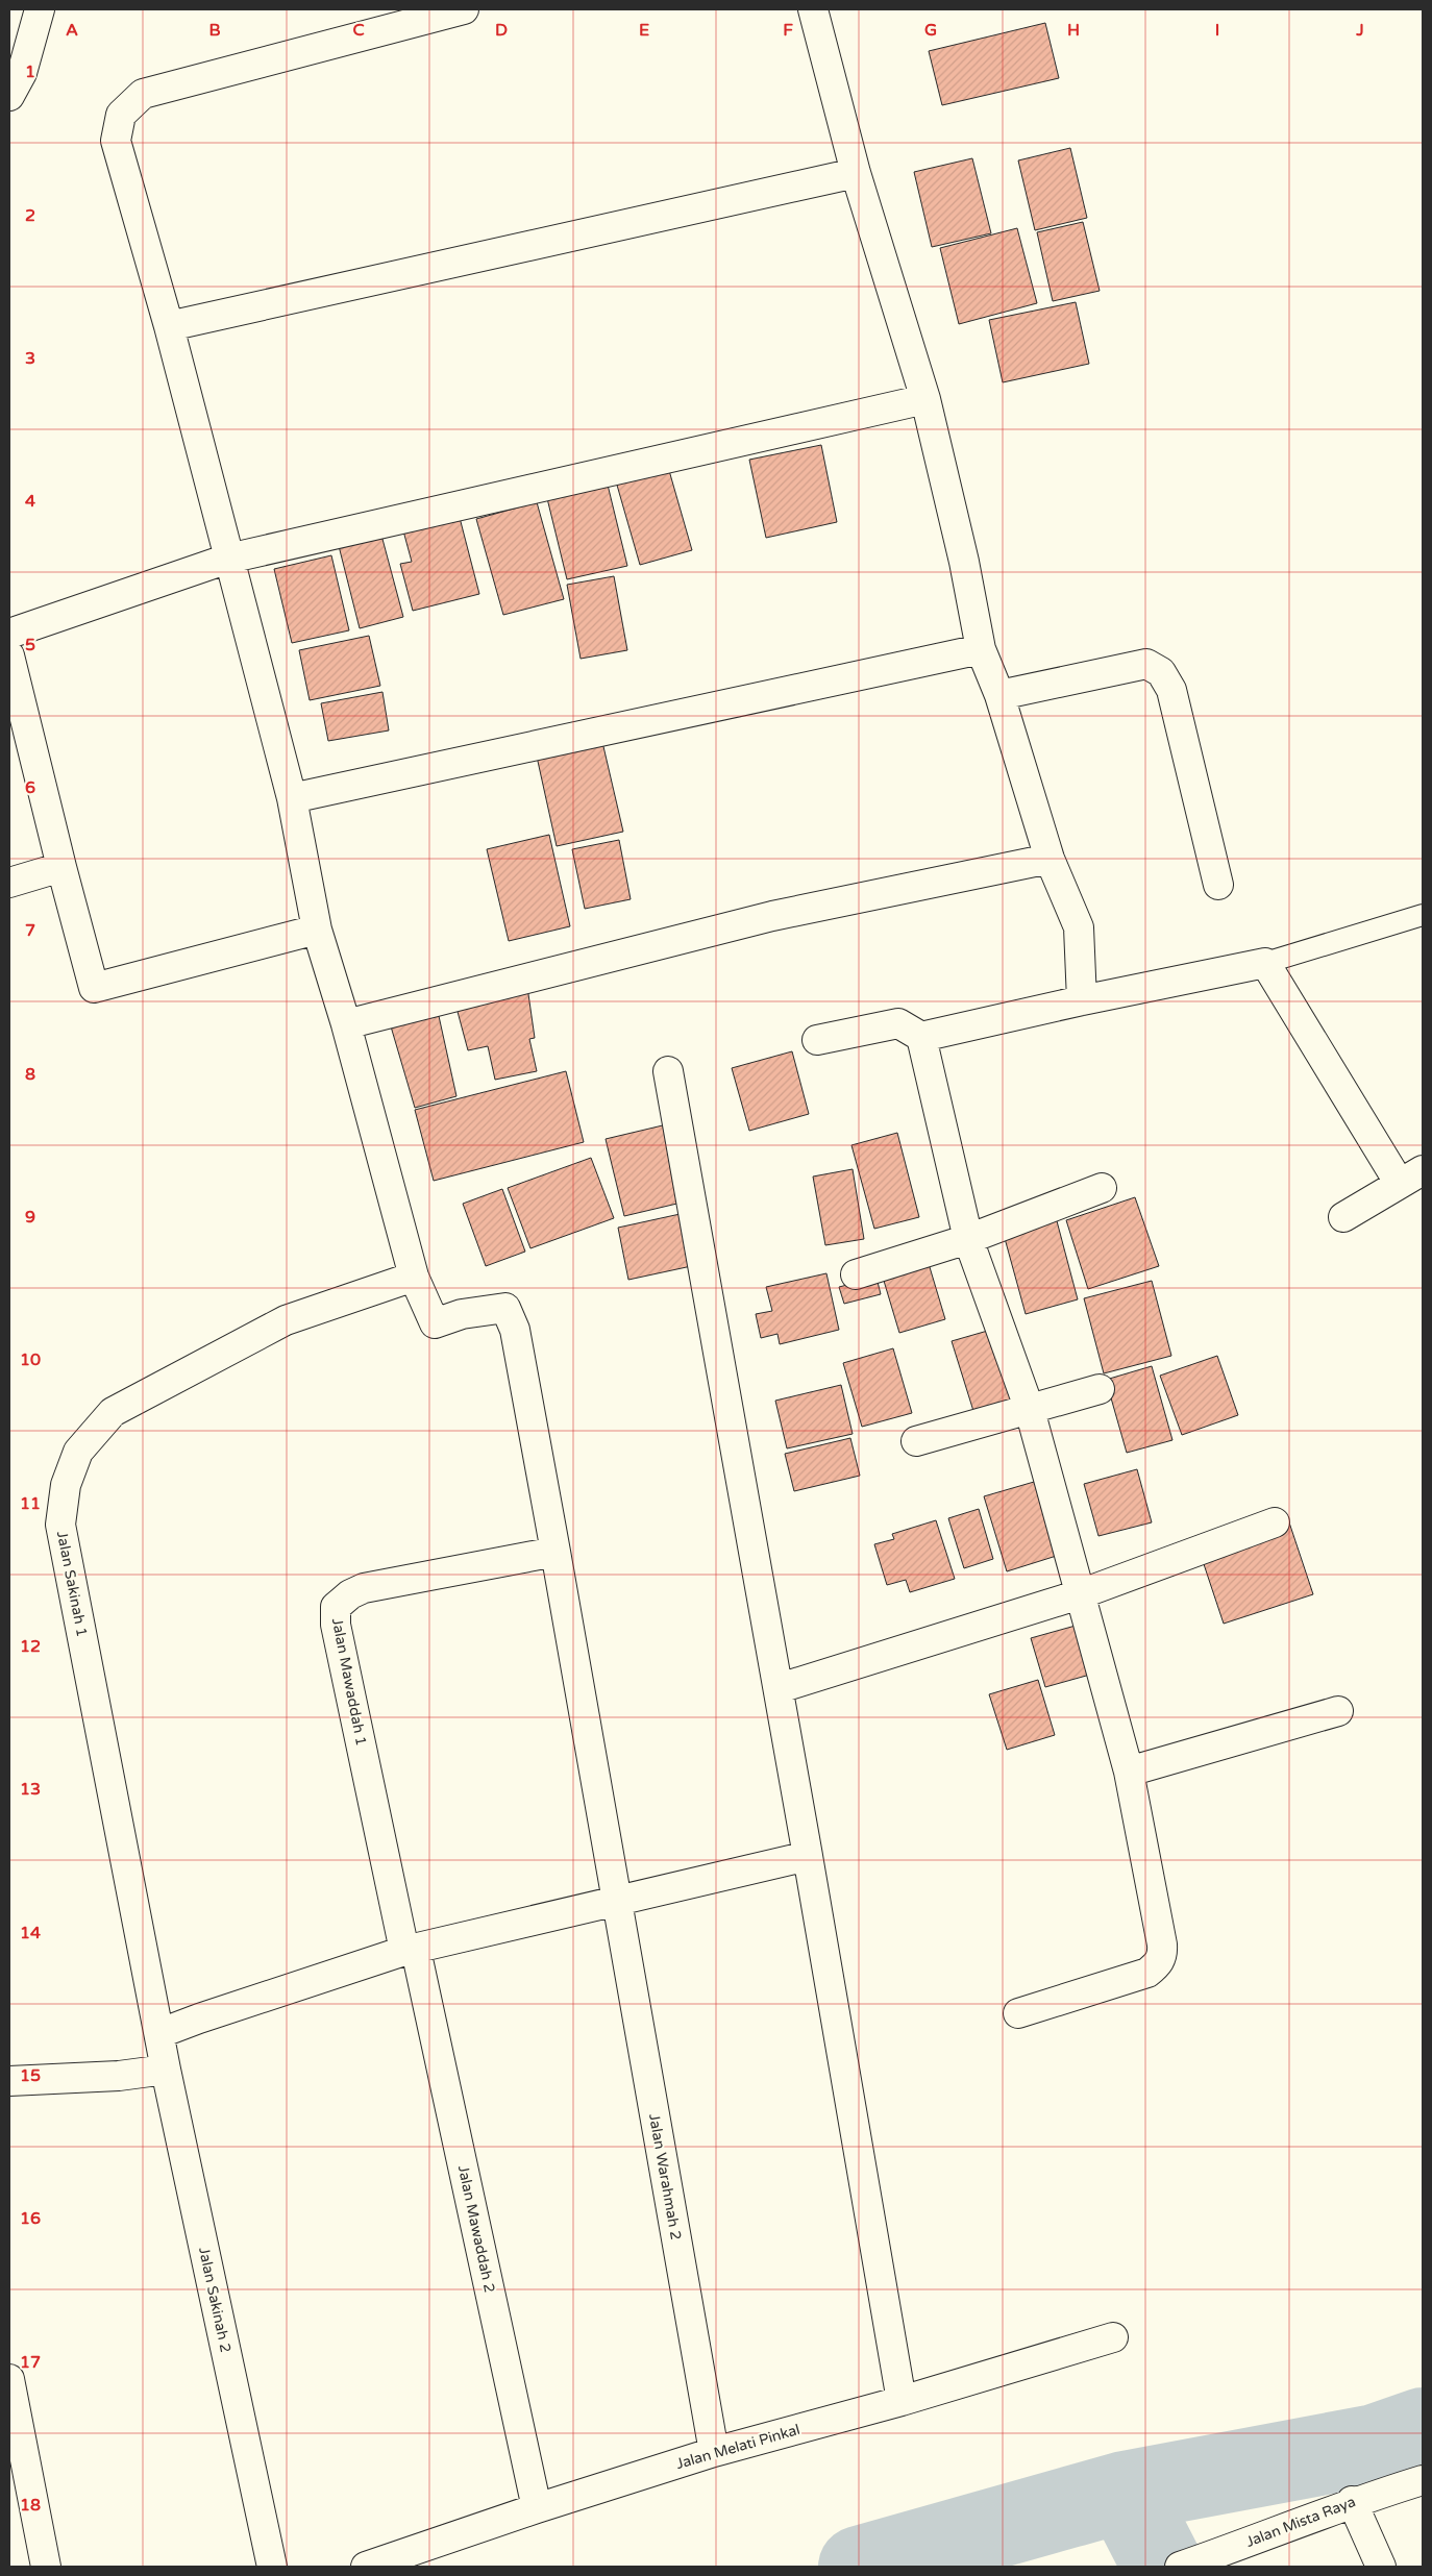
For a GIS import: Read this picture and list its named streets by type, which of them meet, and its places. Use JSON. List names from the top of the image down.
{
  "streets": {
    "street": [
      "Jalan Sakinah 1",
      "Jalan Mawaddah 1",
      "Jalan Warahmah 2",
      "Jalan Mawaddah 2",
      "Jalan Sakinah 2",
      "Jalan Melati Pinkal",
      "Jalan Mista Raya"
    ]
  },
  "crossings": [
    ["Jalan Sakinah 1", "Jalan Warahmah 2"],
    ["Jalan Sakinah 1", "Jalan Sakinah 2"],
    ["Jalan Mawaddah 1", "Jalan Warahmah 2"],
    ["Jalan Mawaddah 1", "Jalan Mawaddah 2"],
    ["Jalan Warahmah 2", "Jalan Melati Pinkal"],
    ["Jalan Mawaddah 2", "Jalan Melati Pinkal"]
  ],
  "grid": {
    "columns": [
      "A",
      "B",
      "C",
      "D",
      "E",
      "F",
      "G",
      "H",
      "I",
      "J"
    ],
    "rows": [
      "1",
      "2",
      "3",
      "4",
      "5",
      "6",
      "7",
      "8",
      "9",
      "10",
      "11",
      "12",
      "13",
      "14",
      "15",
      "16",
      "17",
      "18"
    ]
  }
}
